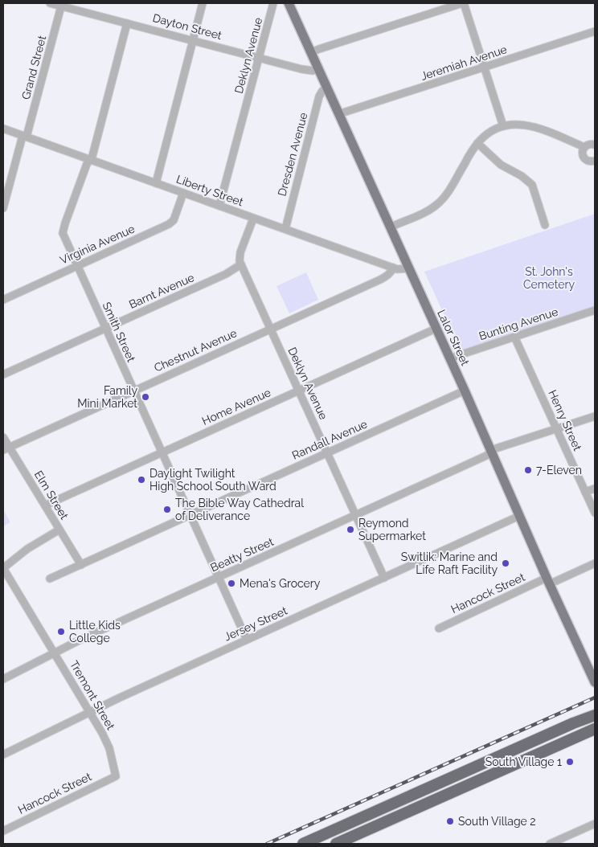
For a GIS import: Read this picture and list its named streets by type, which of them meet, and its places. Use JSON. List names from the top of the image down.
{
  "streets": {
    "main road": ["Lalor Street"],
    "street": [
      "Dayton Street",
      "Deklyn Avenue",
      "Jeremiah Avenue",
      "Grand Street",
      "Dresden Avenue",
      "Liberty Street",
      "Virginia Avenue",
      "Barnt Avenue",
      "Bunting Avenue",
      "Smith Street",
      "Chestnut Avenue",
      "Home Avenue",
      "Henry Street",
      "Randall Avenue",
      "Elm Street",
      "Beatty Street",
      "Hancock Street",
      "Jersey Street",
      "Tremont Street"
    ]
  },
  "crossings": [
    ["Dayton Street", "Deklyn Avenue"],
    ["Dayton Street", "Grand Street"],
    ["Dayton Street", "Smith Street"],
    ["Dayton Street", "Lalor Street"],
    ["Deklyn Avenue", "Liberty Street"],
    ["Deklyn Avenue", "Barnt Avenue"],
    ["Deklyn Avenue", "Chestnut Avenue"],
    ["Deklyn Avenue", "Home Avenue"],
    ["Deklyn Avenue", "Randall Avenue"],
    ["Deklyn Avenue", "Beatty Street"],
    ["Deklyn Avenue", "Jersey Street"],
    ["Jeremiah Avenue", "Lalor Street"],
    ["Grand Street", "Liberty Street"],
    ["Dresden Avenue", "Liberty Street"],
    ["Dresden Avenue", "Lalor Street"],
    ["Liberty Street", "Virginia Avenue"],
    ["Liberty Street", "Smith Street"],
    ["Liberty Street", "Lalor Street"],
    ["Liberty Street", "Chestnut Avenue"],
    ["Virginia Avenue", "Smith Street"],
    ["Barnt Avenue", "Smith Street"],
    ["Bunting Avenue", "Lalor Street"],
    ["Bunting Avenue", "Henry Street"],
    ["Smith Street", "Chestnut Avenue"],
    ["Smith Street", "Home Avenue"],
    ["Smith Street", "Randall Avenue"],
    ["Smith Street", "Beatty Street"],
    ["Smith Street", "Jersey Street"],
    ["Lalor Street", "Home Avenue"],
    ["Lalor Street", "Randall Avenue"],
    ["Lalor Street", "Beatty Street"],
    ["Lalor Street", "Hancock Street"],
    ["Lalor Street", "Jersey Street"],
    ["Chestnut Avenue", "Elm Street"],
    ["Home Avenue", "Elm Street"],
    ["Henry Street", "Beatty Street"],
    ["Randall Avenue", "Elm Street"],
    ["Beatty Street", "Tremont Street"],
    ["Hancock Street", "Tremont Street"],
    ["Jersey Street", "Tremont Street"]
  ],
  "parks": ["St. John's Cemetery"],
  "places": [
    "Family Mini Market",
    "7-Eleven",
    "Daylight Twilight High School South Ward",
    "The Bible Way Cathedral of Deliverance",
    "Reymond Supermarket",
    "Switlik: Marine and Life Raft Facility",
    "Mena's Grocery",
    "Little Kids College",
    "South Village 1",
    "South Village 2"
  ]
}
